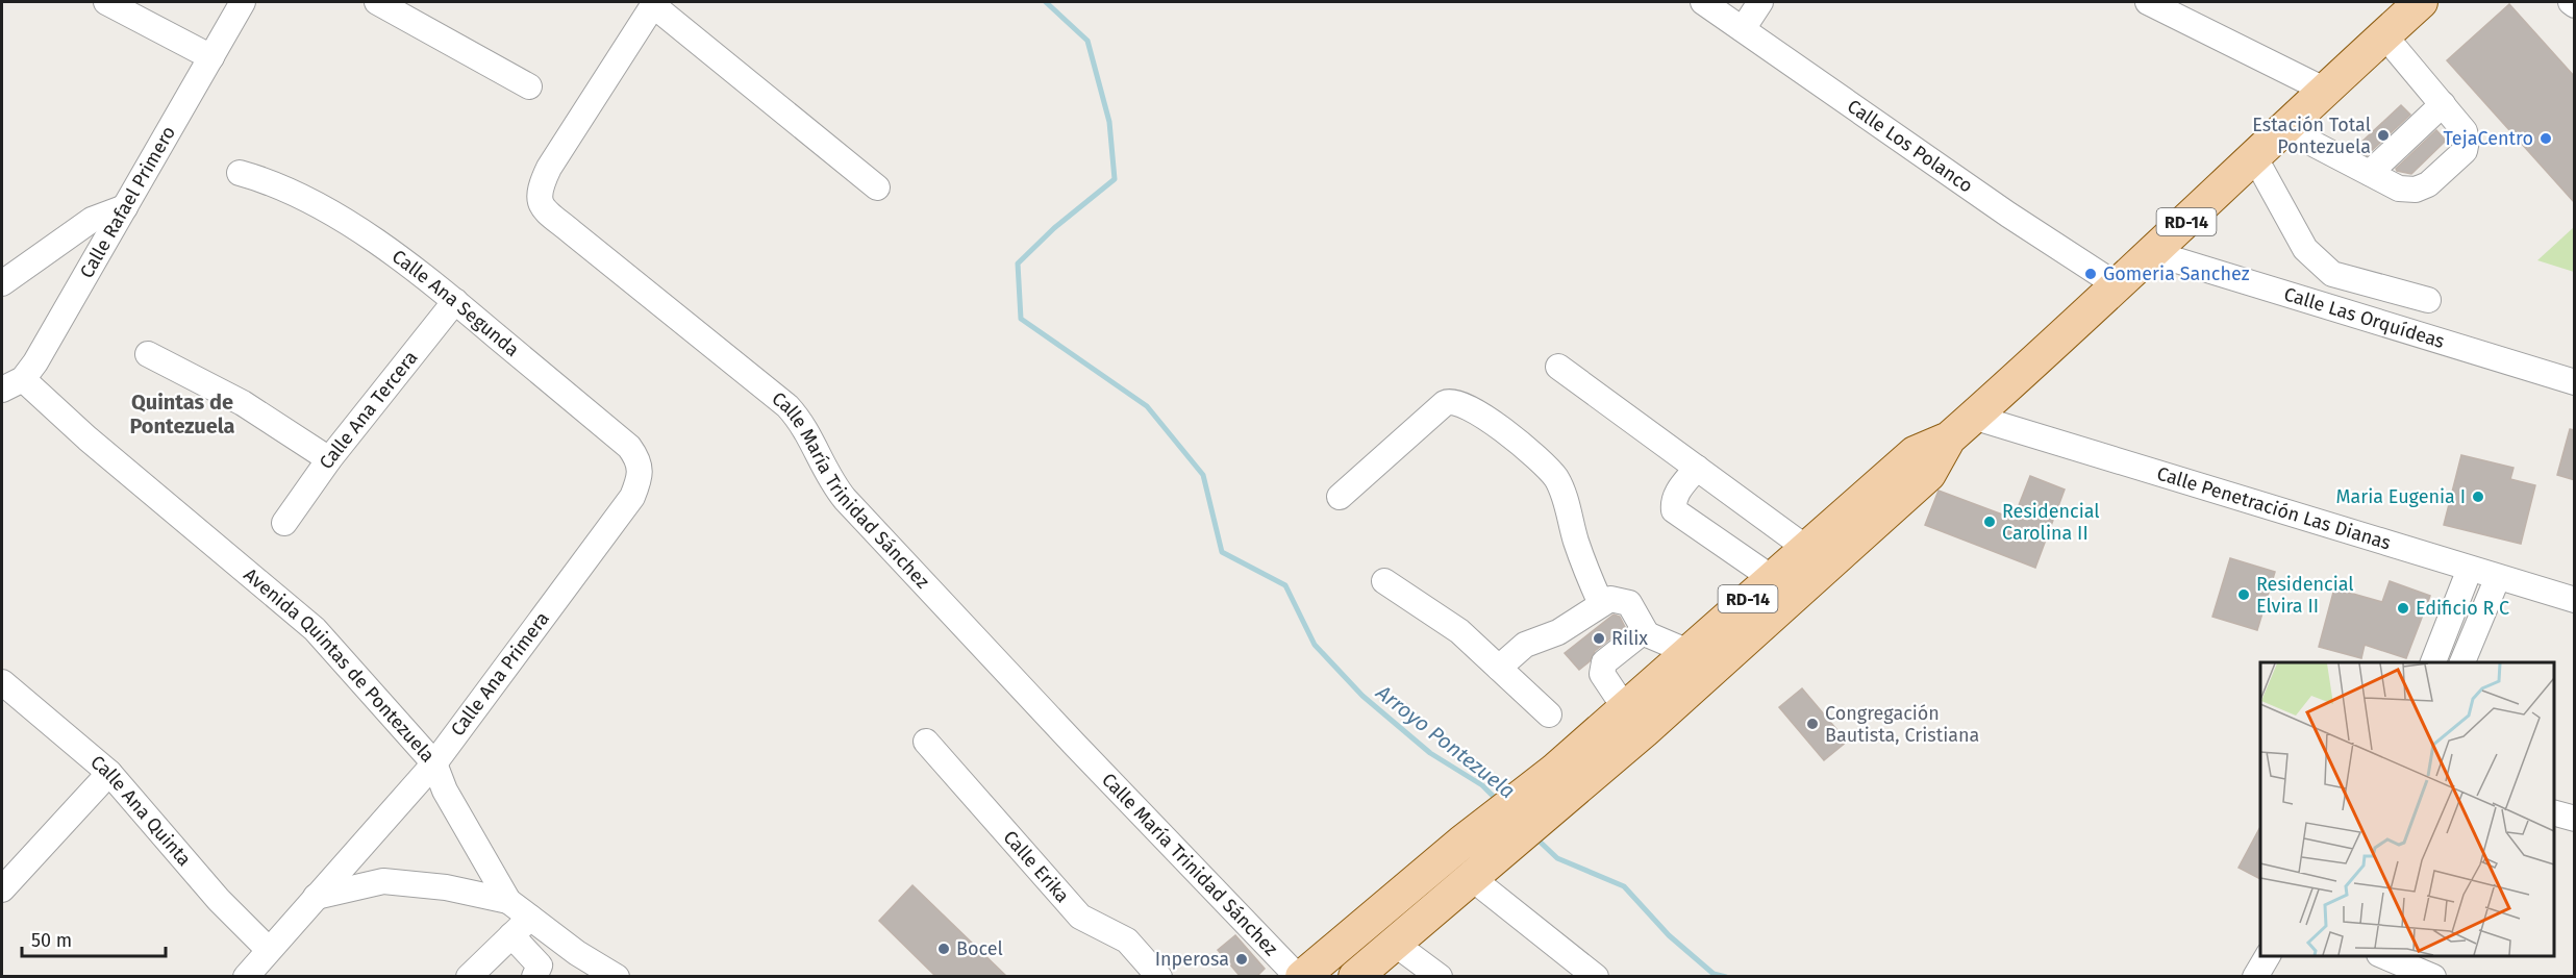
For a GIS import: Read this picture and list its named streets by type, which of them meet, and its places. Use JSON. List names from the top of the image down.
{
  "streets": {
    "main road": ["RD-14"],
    "street": [
      "Calle Los Polanco",
      "Calle Rafael Primero",
      "Calle Ana Segunda",
      "Calle Las Orquídeas",
      "Calle Ana Tercera",
      "Calle María Trinidad Sánchez",
      "Calle Penetración Las Dianas",
      "Avenida Quintas de Pontezuela",
      "Calle Ana Primera",
      "Calle Ana Quinta",
      "Calle Erika"
    ]
  },
  "crossings": [
    ["Calle Los Polanco", "RD-14"],
    ["Calle Rafael Primero", "Avenida Quintas de Pontezuela"],
    ["RD-14", "Calle Las Orquídeas"],
    ["RD-14", "Calle María Trinidad Sánchez"],
    ["RD-14", "Calle Penetración Las Dianas"],
    ["Calle Ana Segunda", "Calle Ana Tercera"],
    ["Calle Ana Segunda", "Calle Ana Primera"],
    ["Avenida Quintas de Pontezuela", "Calle Ana Primera"],
    ["Calle Ana Primera", "Calle Ana Quinta"]
  ],
  "districts": ["Quintas de Pontezuela"],
  "water": ["Arroyo Pontezuela"],
  "places": [
    "Estación Total Pontezuela",
    "TejaCentro",
    "Gomeria Sanchez",
    "Maria Eugenia I",
    "Residencial Carolina II",
    "Residencial Elvira II",
    "Edificio R C",
    "Rilix",
    "Congregación Bautista, Cristiana",
    "Bocel",
    "Inperosa"
  ],
  "scale_bar": "50 m"
}
